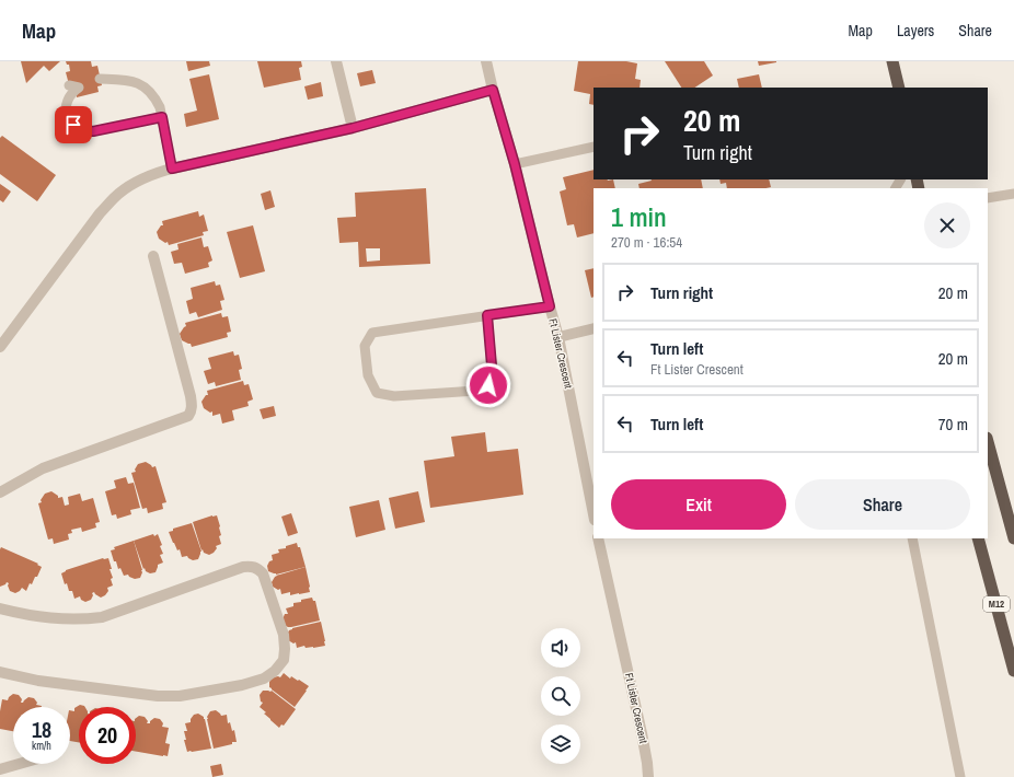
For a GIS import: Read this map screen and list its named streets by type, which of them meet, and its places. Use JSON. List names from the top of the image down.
{
  "streets": {
    "highway": ["M12"],
    "street": ["Ft Lister Crescent"]
  },
  "page": {
    "header": "Map",
    "nav": ["Map", "Layers", "Share"],
    "turn": ["20 m", "Turn right"],
    "heading": ["1 min", "270 m · 16:54"],
    "list": [
      {
        "name": "Turn right",
        "value": "20 m"
      },
      {
        "name": "Turn left",
        "note": "Ft Lister Crescent",
        "value": "20 m"
      },
      {
        "name": "Turn left",
        "value": "70 m"
      }
    ],
    "buttons": ["Exit", "Share"],
    "speed": "18 km/h",
    "limit": "20"
  }
}
